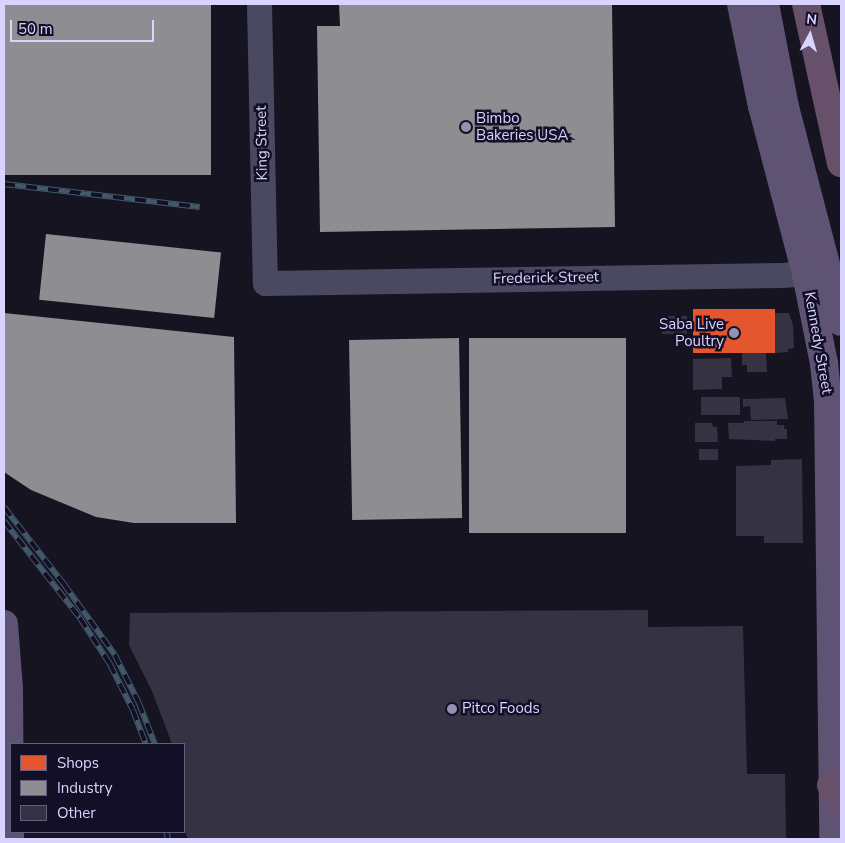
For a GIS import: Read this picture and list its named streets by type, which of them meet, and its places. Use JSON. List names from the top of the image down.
{
  "streets": {
    "main road": ["Kennedy Street"],
    "street": ["King Street", "Frederick Street"]
  },
  "crossings": [
    ["King Street", "Frederick Street"],
    ["Frederick Street", "Kennedy Street"]
  ],
  "places": ["Bimbo Bakeries USA", "Saba Live Poultry", "Pitco Foods"],
  "legend": ["Shops", "Industry", "Other"],
  "scale_bar": "50 m",
  "north": "top"
}
